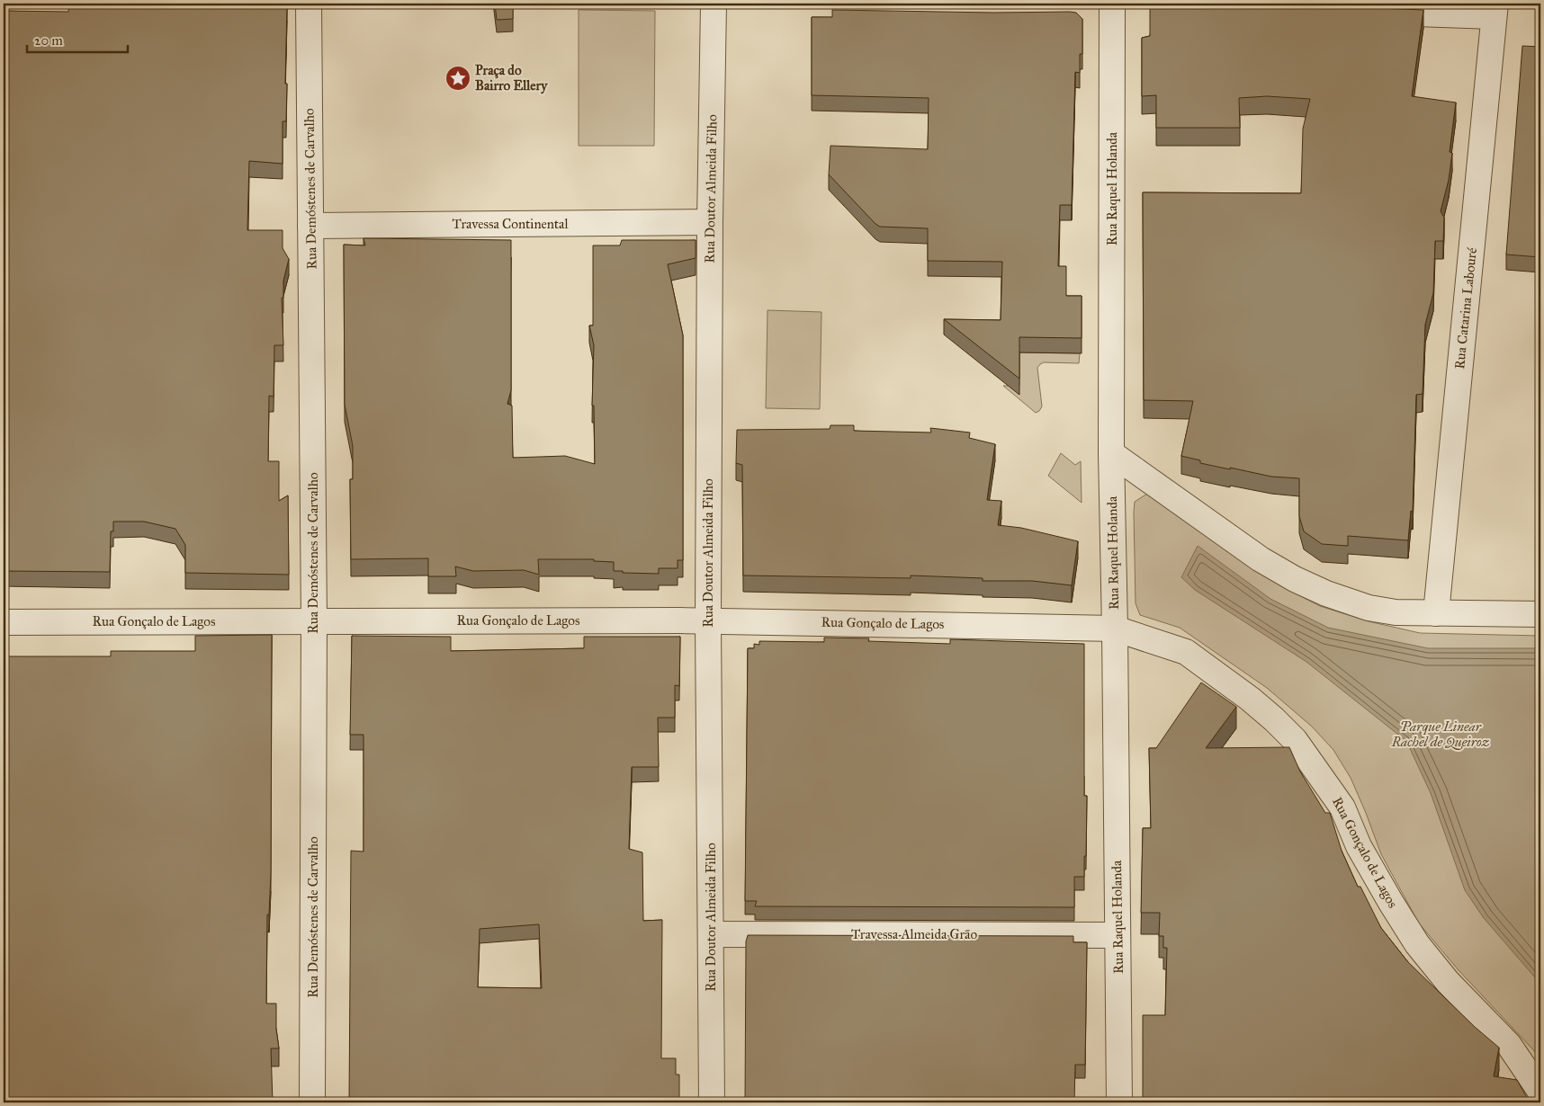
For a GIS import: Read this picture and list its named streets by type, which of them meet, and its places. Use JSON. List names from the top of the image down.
{
  "streets": {
    "street": [
      "Rua Demóstenes de Carvalho",
      "Rua Doutor Almeida Filho",
      "Rua Raquel Holanda",
      "Travessa Continental",
      "Rua Catarina Labouré",
      "Rua Gonçalo de Lagos",
      "Travessa Almeida Grão"
    ]
  },
  "crossings": [
    ["Rua Demóstenes de Carvalho", "Travessa Continental"],
    ["Rua Demóstenes de Carvalho", "Rua Gonçalo de Lagos"],
    ["Rua Doutor Almeida Filho", "Travessa Continental"],
    ["Rua Doutor Almeida Filho", "Rua Gonçalo de Lagos"],
    ["Rua Doutor Almeida Filho", "Travessa Almeida Grão"],
    ["Rua Raquel Holanda", "Rua Gonçalo de Lagos"],
    ["Rua Raquel Holanda", "Travessa Almeida Grão"]
  ],
  "parks": ["Parque Linear Rachel de Queiroz"],
  "places": {
    "place": ["Praça do Bairro Ellery"]
  },
  "scale_bar": "20 m"
}
